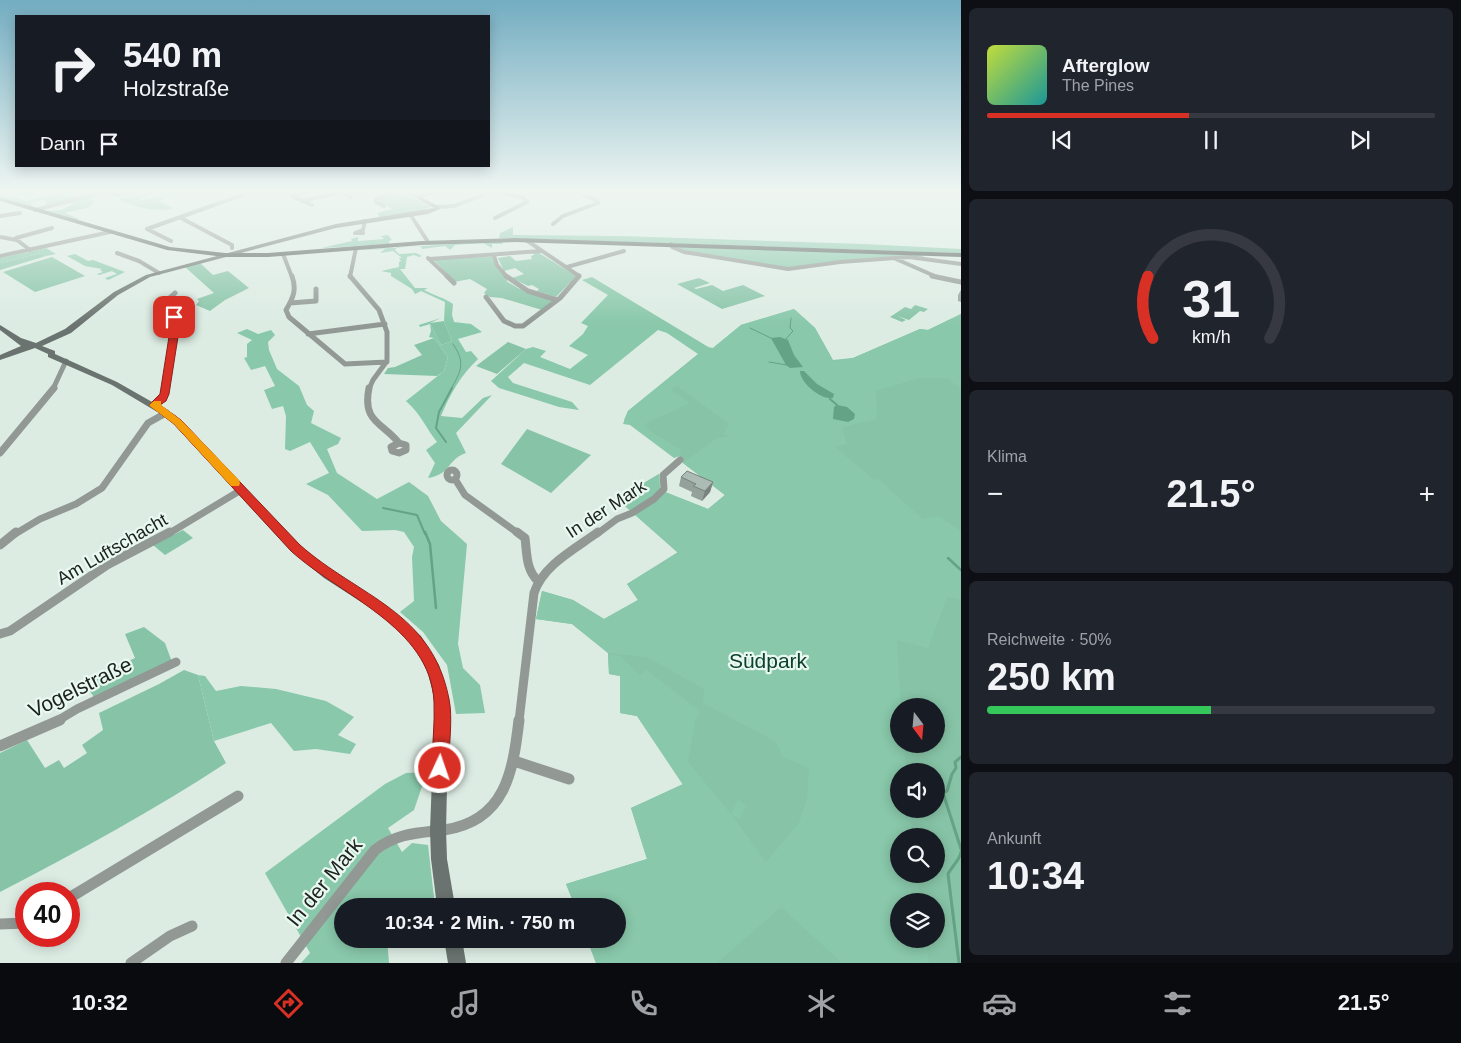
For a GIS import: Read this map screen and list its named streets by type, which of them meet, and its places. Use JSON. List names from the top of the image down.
{
  "streets": {
    "street": ["In der Mark", "Am Luftschacht", "Vogelstraße"]
  },
  "parks": ["Südpark"],
  "north": "bottom",
  "page": {
    "turn": ["540 m", "Holzstraße"],
    "song": ["Afterglow", "The Pines"],
    "then": "Dann",
    "tile": [
      "Klima",
      ["Reichweite · 50%", "250 km"],
      ["Ankunft", "10:34"]
    ],
    "heat": ["−", "21.5°", "+"],
    "limit": "40",
    "trip": "10:34 · 2 Min. · 750 m",
    "tabs": ["10:32", "21.5°"],
    "gauge": ["31", "km/h"]
  }
}
